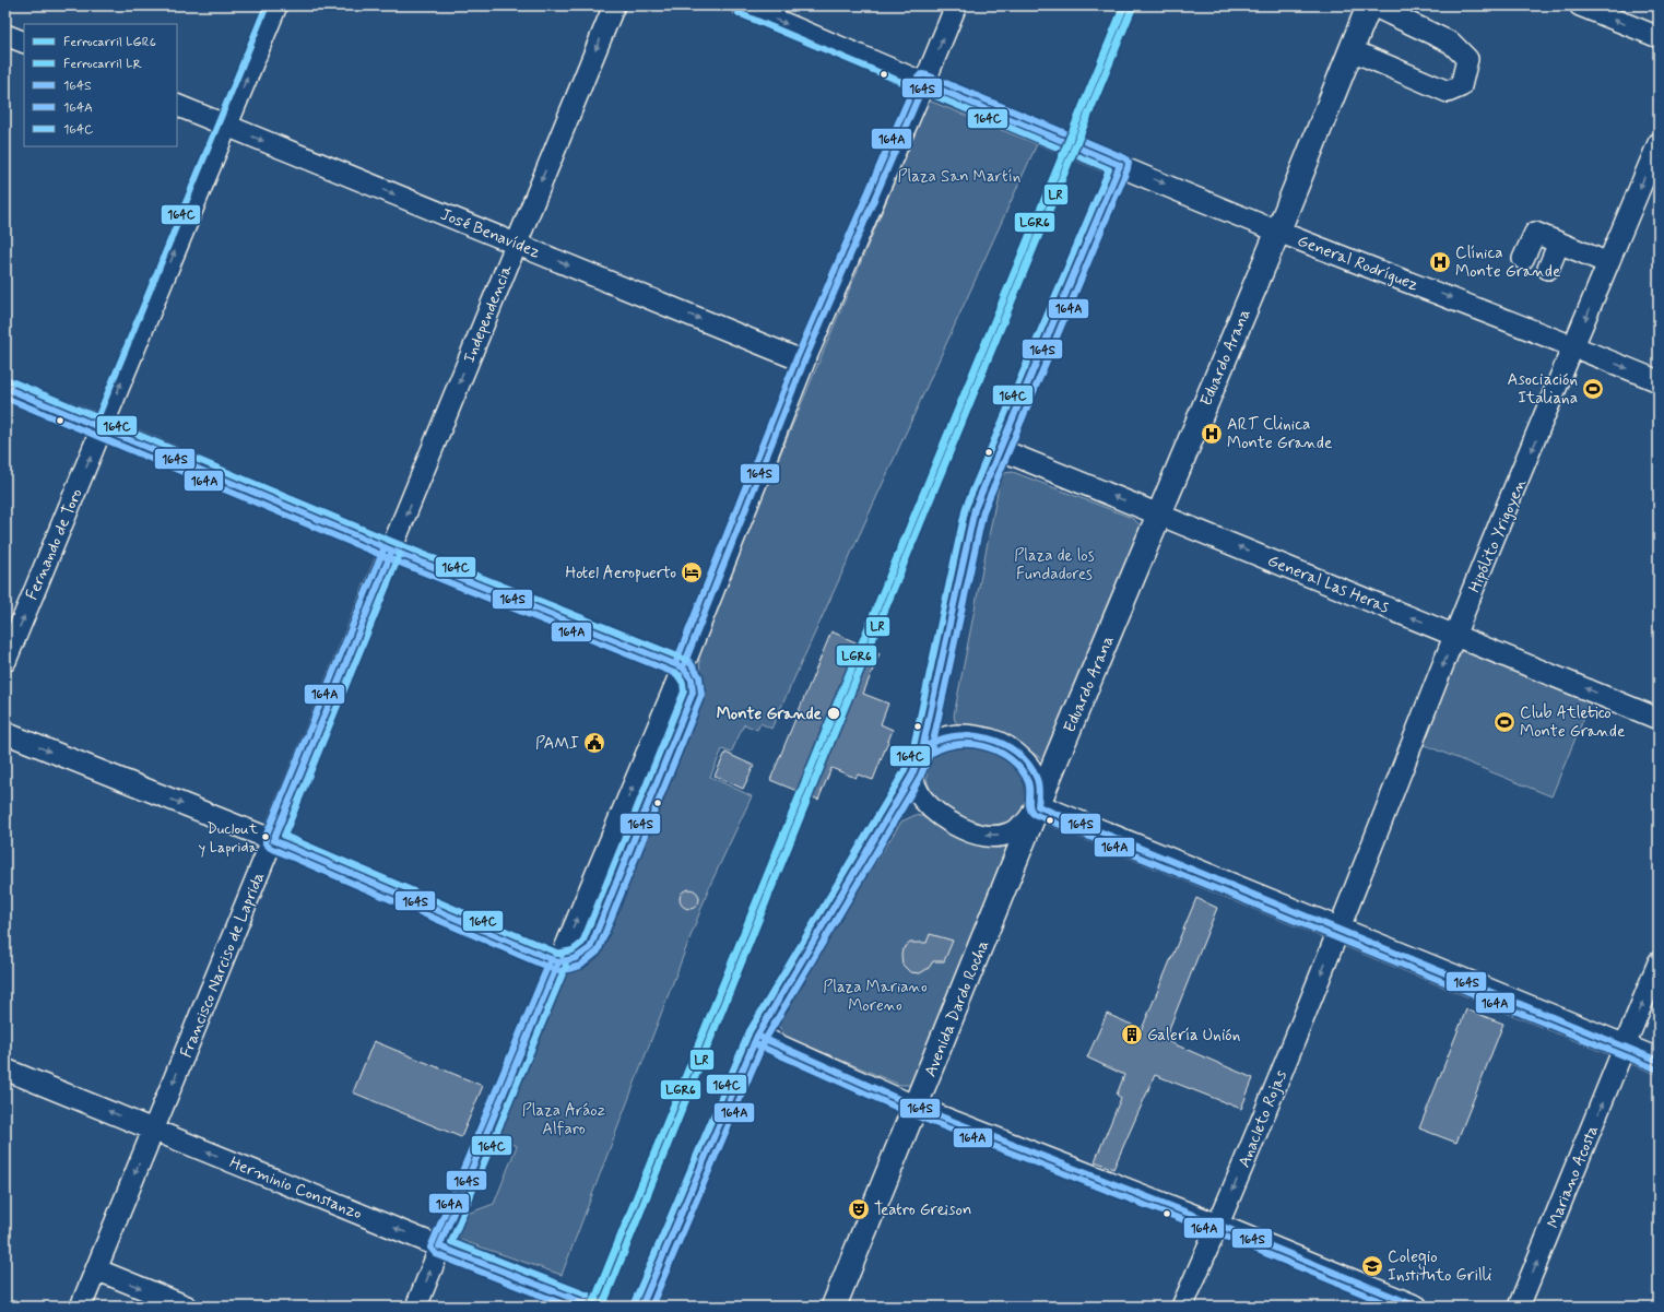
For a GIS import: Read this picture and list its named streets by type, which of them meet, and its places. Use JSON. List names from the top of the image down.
{
  "streets": {
    "main road": ["Eduardo Arana", "Avenida Dardo Rocha"],
    "street": [
      "José Benavídez",
      "General Rodríguez",
      "Independencia",
      "Hipólito Yrigoyen",
      "Fernando de Toro",
      "General Las Heras",
      "Francisco Narciso de Laprida",
      "Anacleto Rojas",
      "Mariano Acosta",
      "Herminio Constanzo"
    ]
  },
  "crossings": [
    ["José Benavídez", "Independencia"],
    ["José Benavídez", "Fernando de Toro"],
    ["General Rodríguez", "Eduardo Arana"],
    ["General Rodríguez", "Hipólito Yrigoyen"],
    ["Independencia", "Francisco Narciso de Laprida"],
    ["Eduardo Arana", "General Las Heras"],
    ["Eduardo Arana", "Avenida Dardo Rocha"],
    ["Hipólito Yrigoyen", "General Las Heras"],
    ["Hipólito Yrigoyen", "Anacleto Rojas"],
    ["Francisco Narciso de Laprida", "Herminio Constanzo"]
  ],
  "one_way": [
    "José Benavídez",
    "General Rodríguez",
    "Independencia",
    "Hipólito Yrigoyen",
    "Fernando de Toro",
    "General Las Heras",
    "Francisco Narciso de Laprida",
    "Anacleto Rojas",
    "Mariano Acosta",
    "Herminio Constanzo"
  ],
  "parks": [
    "Plaza San Martín",
    "Plaza de los Fundadores",
    "Plaza Mariano Moreno",
    "Plaza Aráoz Alfaro"
  ],
  "places": {
    "hospital": ["Clínica Monte Grande", "ART Clinica Monte Grande"],
    "sports": ["Asociación Italiana", "Club Atletico Monte Grande"],
    "hotel": ["Hotel Aeropuerto"],
    "other": ["Monte Grande", "Duclout y Laprida"],
    "public building": ["PAMI"],
    "building": ["Galería Unión"],
    "theatre": ["Teatro Greison"],
    "school or university": ["Colegio Instituto Grilli"]
  },
  "lines": [
    "rail line LGR6",
    "transit line 164C",
    "rail line LR",
    "transit line 164A",
    "transit line 164S"
  ],
  "legend": [
    "Ferrocarril LGR6",
    "Ferrocarril LR",
    "164S",
    "164A",
    "164C"
  ]
}
